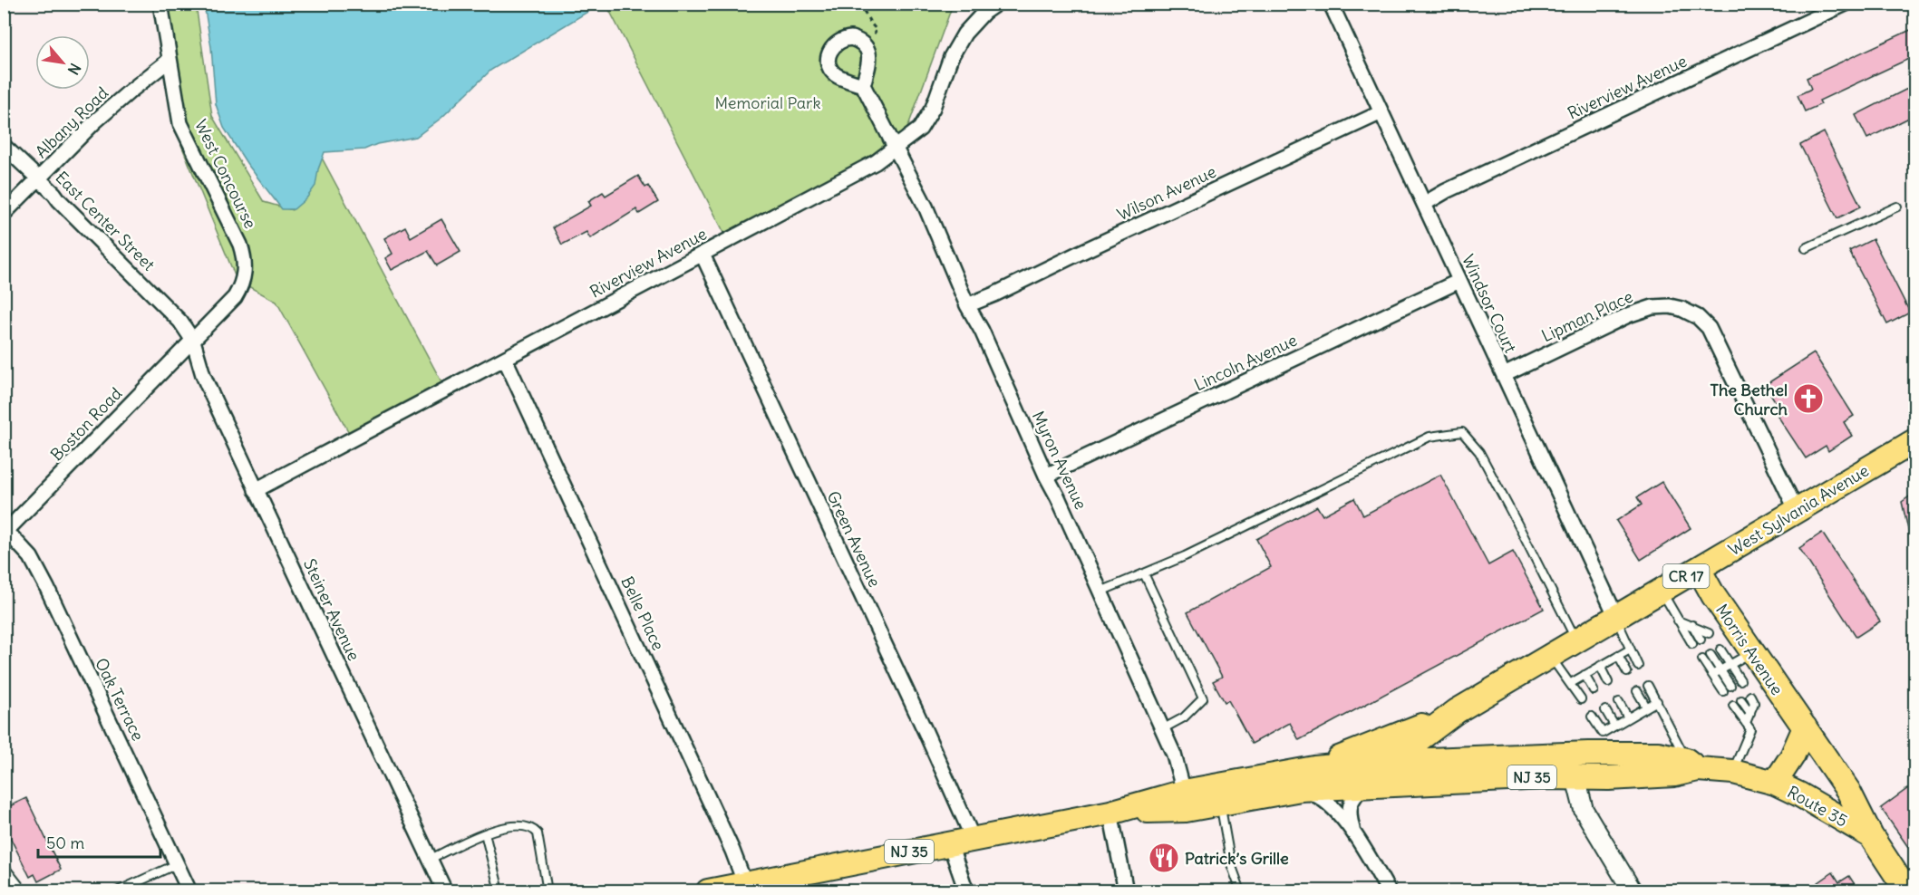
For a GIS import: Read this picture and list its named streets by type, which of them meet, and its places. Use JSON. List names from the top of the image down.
{
  "streets": {
    "main road": [
      "West Sylvania Avenue",
      "CR 17",
      "Morris Avenue",
      "NJ 35",
      "Route 35"
    ],
    "street": [
      "Riverview Avenue",
      "Albany Road",
      "West Concourse",
      "Wilson Avenue",
      "East Center Street",
      "Windsor Court",
      "Lipman Place",
      "Lincoln Avenue",
      "Boston Road",
      "Myron Avenue",
      "Green Avenue",
      "Steiner Avenue",
      "Belle Place",
      "Oak Terrace"
    ]
  },
  "crossings": [
    ["Riverview Avenue", "Windsor Court"],
    ["Riverview Avenue", "Myron Avenue"],
    ["Riverview Avenue", "Green Avenue"],
    ["Riverview Avenue", "Steiner Avenue"],
    ["Riverview Avenue", "Belle Place"],
    ["Albany Road", "West Concourse"],
    ["Albany Road", "East Center Street"],
    ["West Concourse", "East Center Street"],
    ["West Concourse", "Boston Road"],
    ["West Concourse", "Steiner Avenue"],
    ["Wilson Avenue", "Windsor Court"],
    ["Wilson Avenue", "Myron Avenue"],
    ["East Center Street", "Boston Road"],
    ["East Center Street", "Steiner Avenue"],
    ["Windsor Court", "Lipman Place"],
    ["Windsor Court", "Lincoln Avenue"],
    ["Windsor Court", "West Sylvania Avenue"],
    ["Lipman Place", "West Sylvania Avenue"],
    ["Lincoln Avenue", "Myron Avenue"],
    ["Boston Road", "Steiner Avenue"],
    ["Boston Road", "Oak Terrace"],
    ["Myron Avenue", "NJ 35"],
    ["West Sylvania Avenue", "Morris Avenue"],
    ["West Sylvania Avenue", "NJ 35"],
    ["Green Avenue", "NJ 35"],
    ["Belle Place", "NJ 35"],
    ["Morris Avenue", "Route 35"],
    ["NJ 35", "Route 35"]
  ],
  "parks": ["Memorial Park"],
  "places": {
    "church": ["The Bethel Church"],
    "restaurant": ["Patrick’s Grille"]
  },
  "scale_bar": "50 m",
  "north": "bottom right"
}
